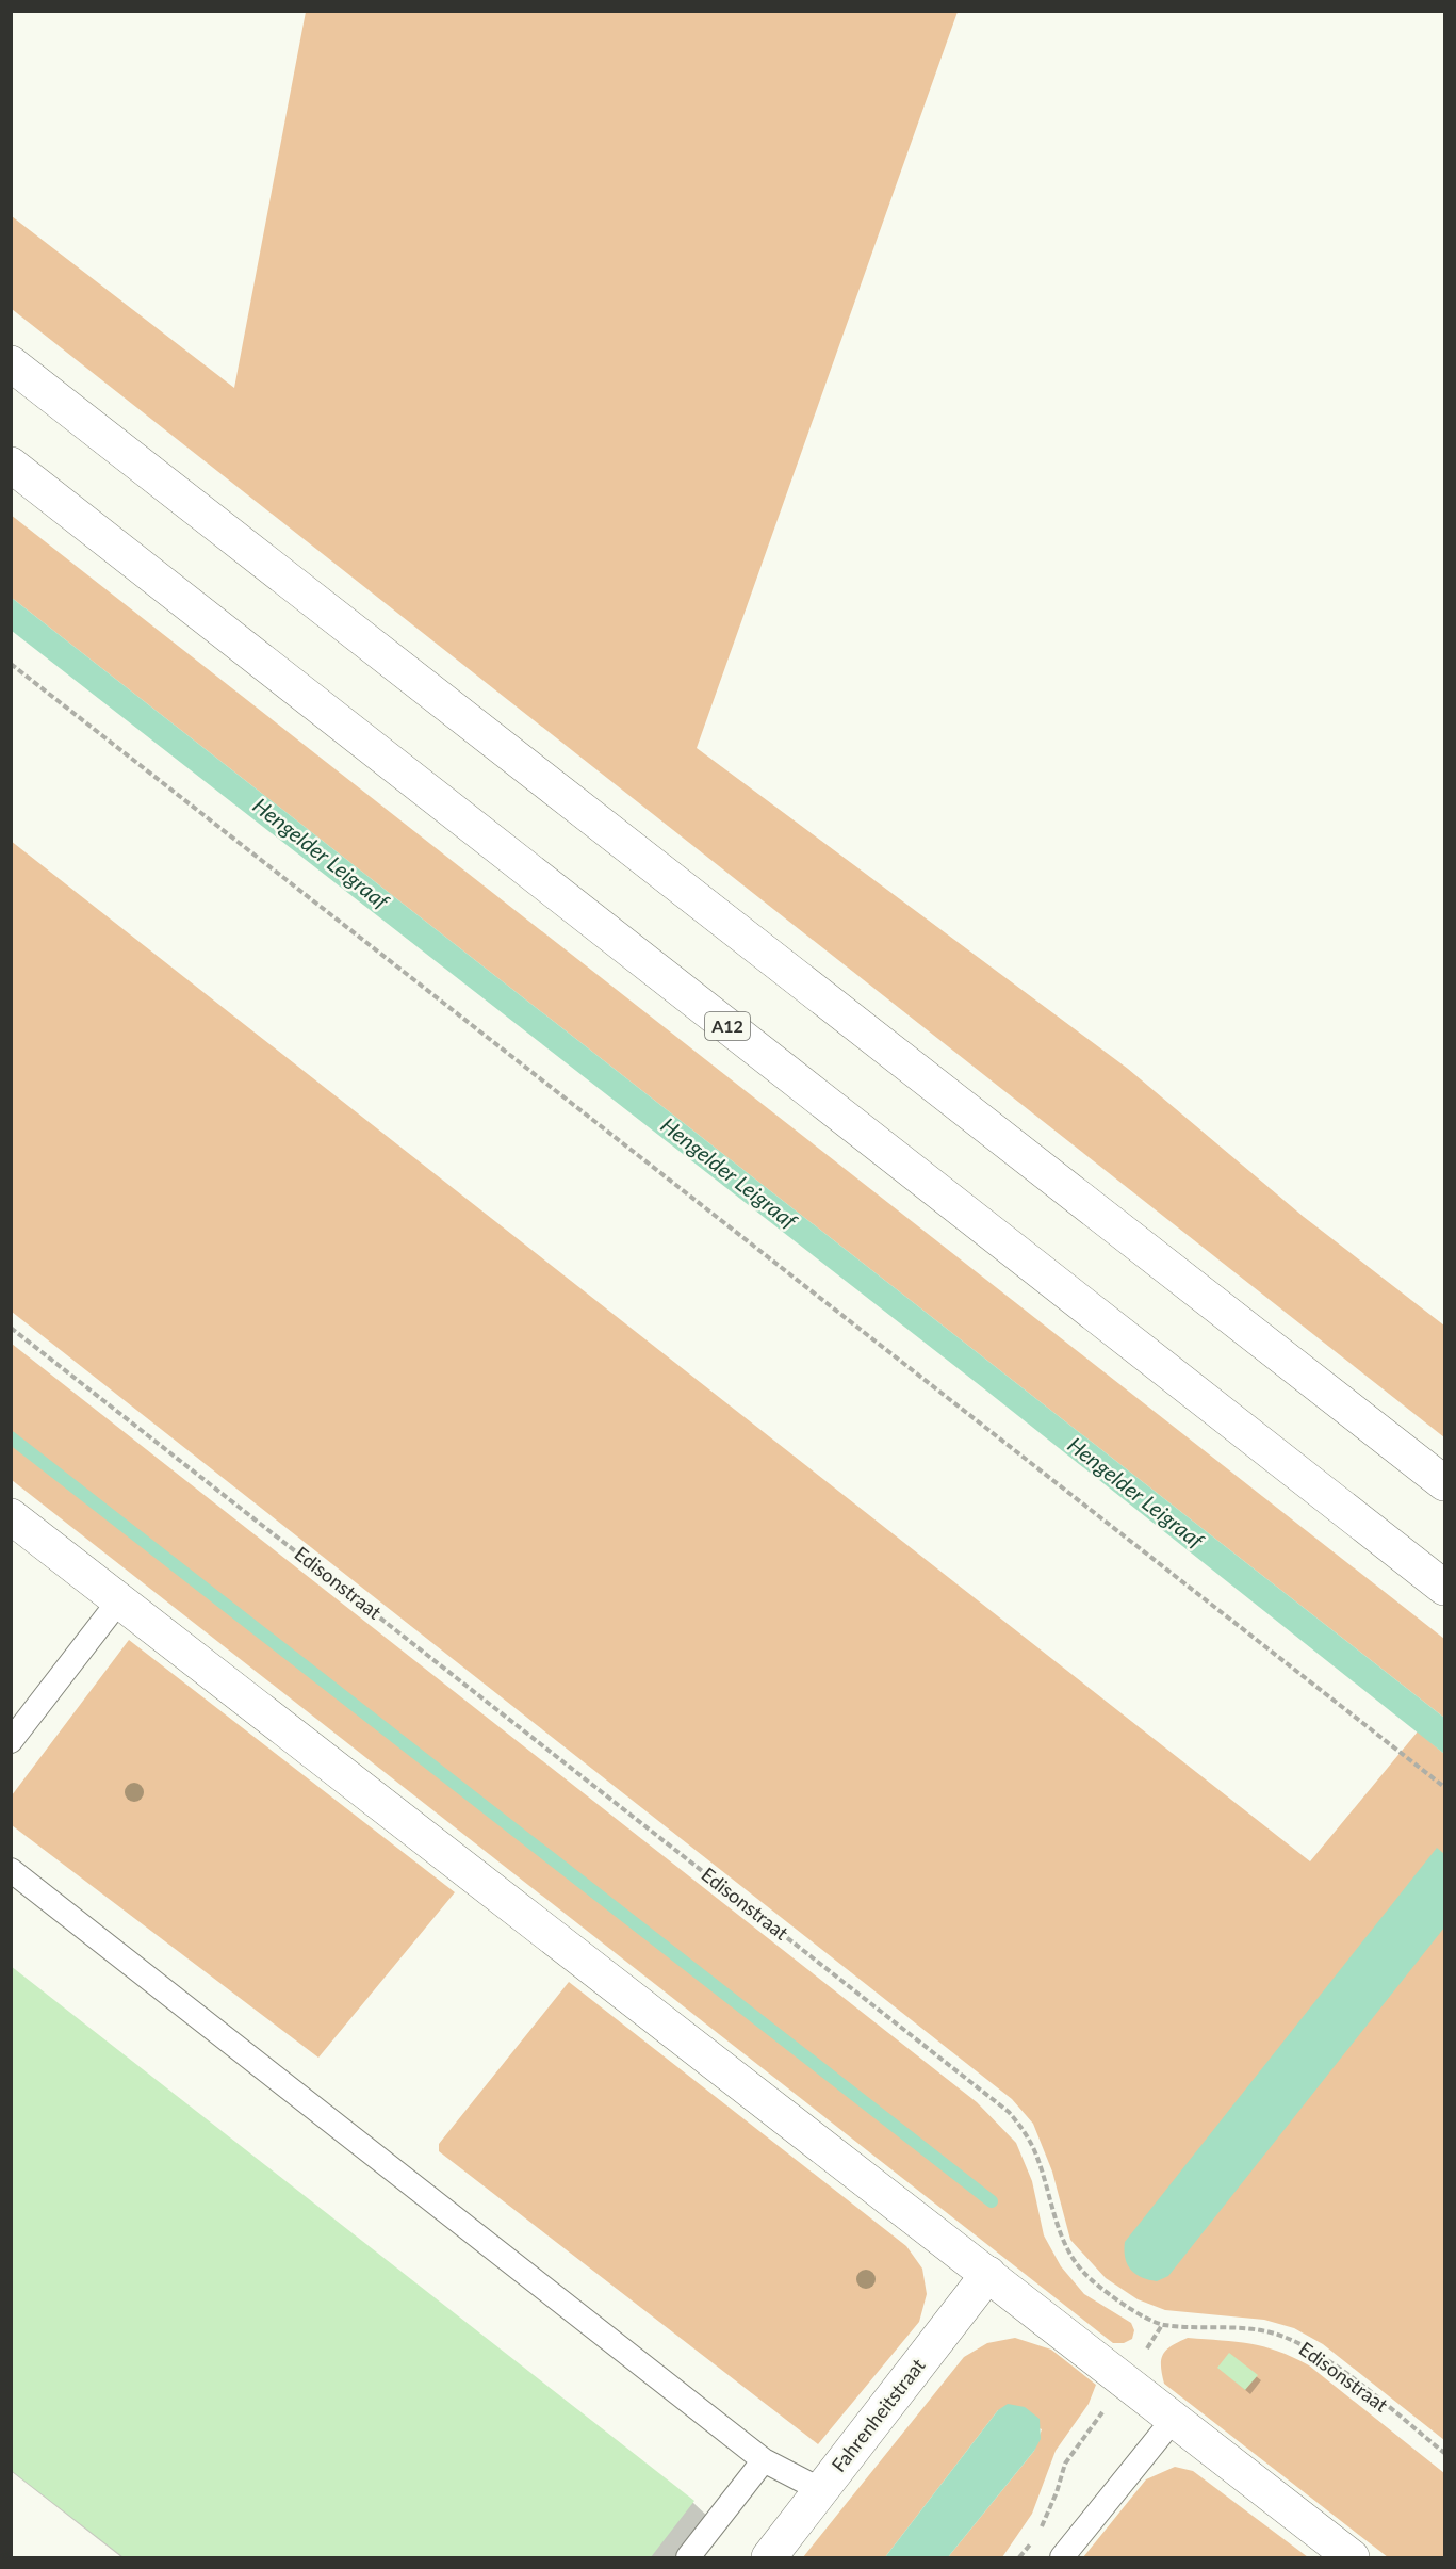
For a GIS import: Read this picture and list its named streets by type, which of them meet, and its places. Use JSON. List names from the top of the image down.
{
  "streets": {
    "main road": ["A12", "Fahrenheitstraat"],
    "path": ["Edisonstraat"]
  },
  "water": ["Hengelder Leigraaf"]
}
